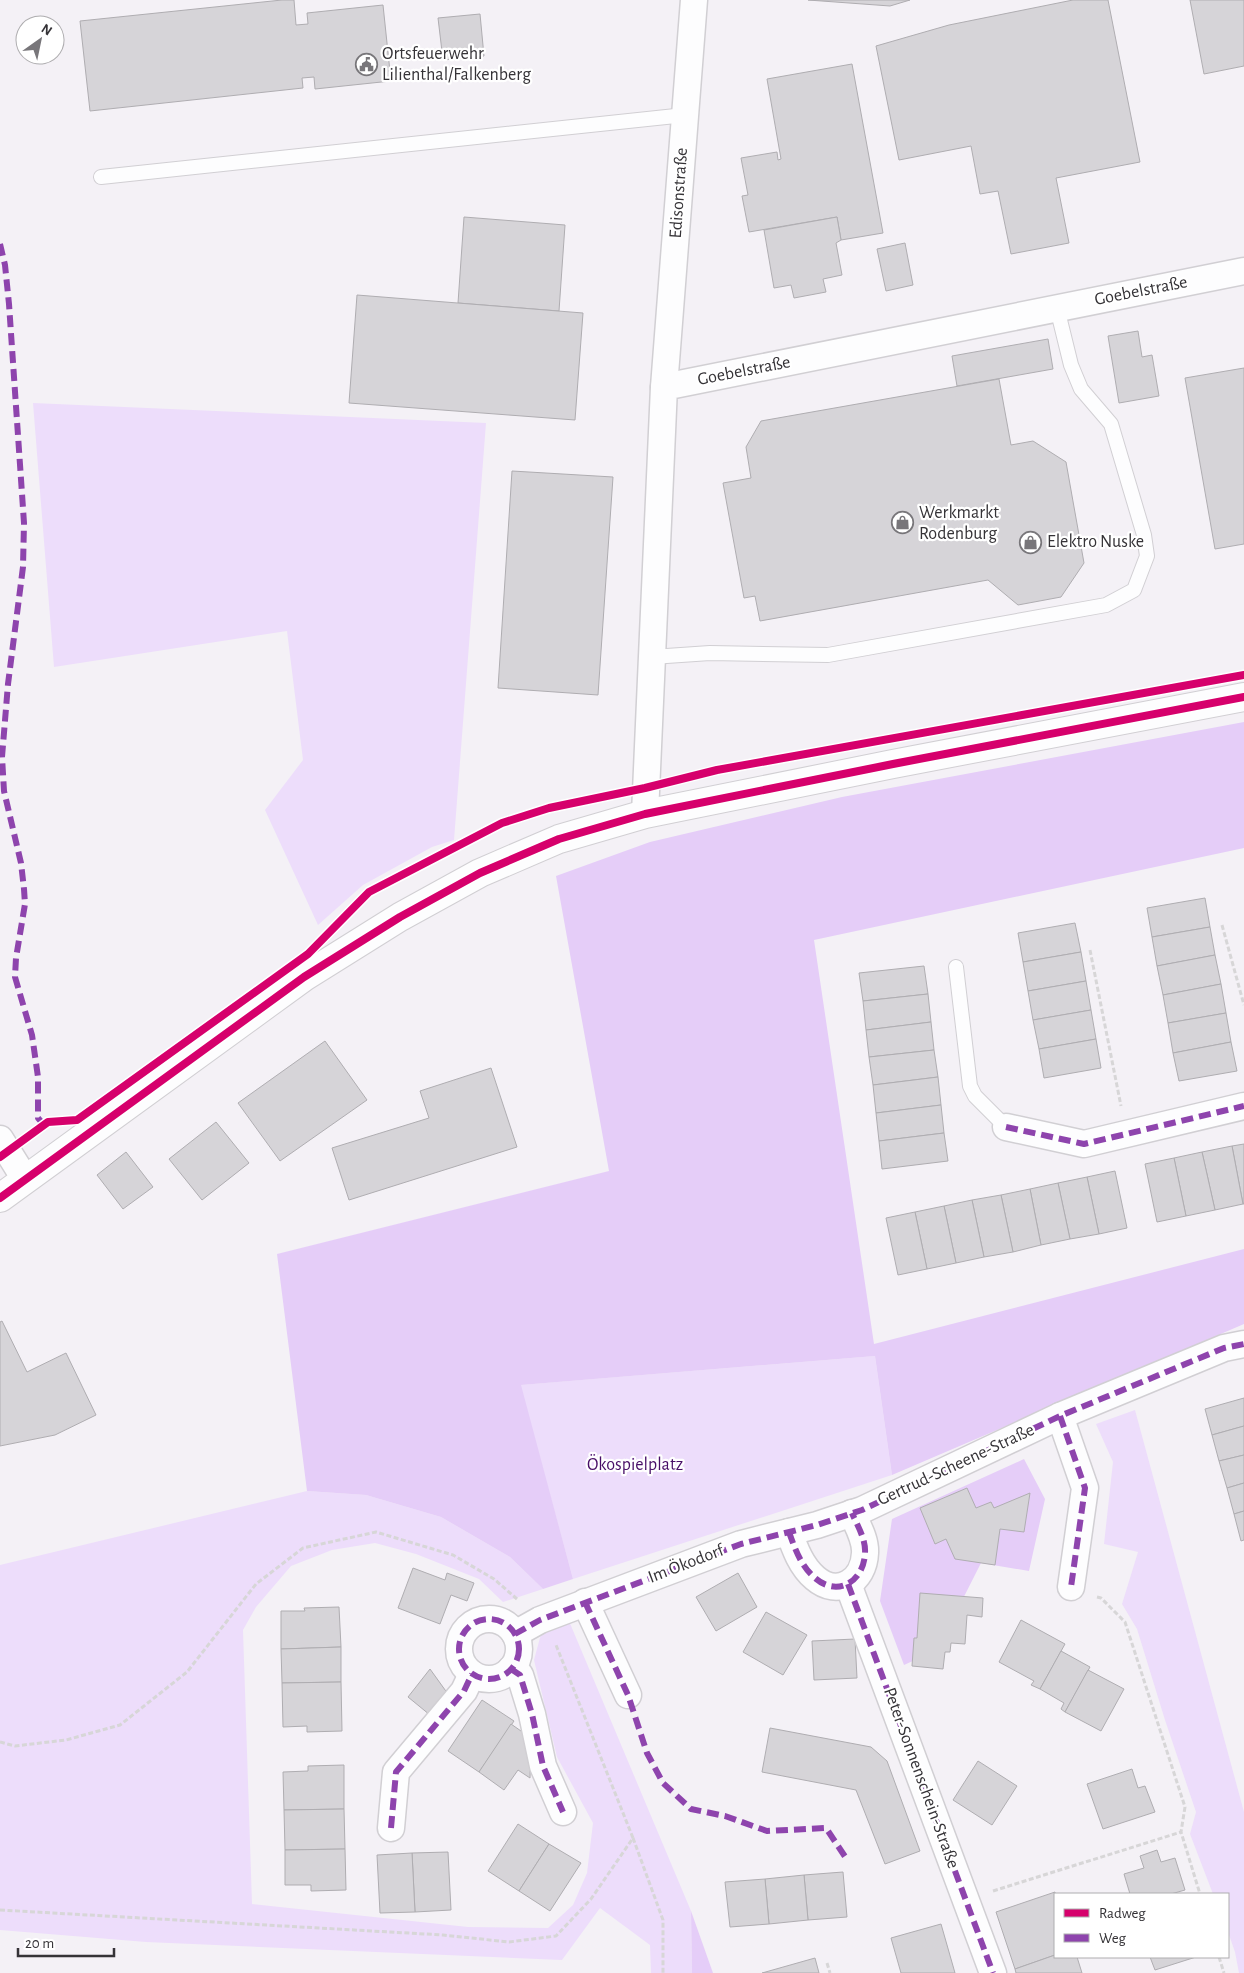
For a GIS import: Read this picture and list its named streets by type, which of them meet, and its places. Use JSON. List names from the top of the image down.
{
  "streets": {
    "street": [
      "Edisonstraße",
      "Goebelstraße",
      "Gertrud-Scheene-Straße",
      "Im Ökodorf",
      "Peter-Sonnenschein-Straße"
    ]
  },
  "crossings": [
    ["Edisonstraße", "Goebelstraße"],
    ["Gertrud-Scheene-Straße", "Im Ökodorf"]
  ],
  "parks": ["Ökospielplatz"],
  "places": {
    "public building": ["Ortsfeuerwehr Lilienthal/Falkenberg"],
    "shop": ["Werkmarkt Rodenburg", "Elektro Nuske"]
  },
  "legend": ["Radweg", "Weg"],
  "scale_bar": "20 m",
  "north": "top right"
}
